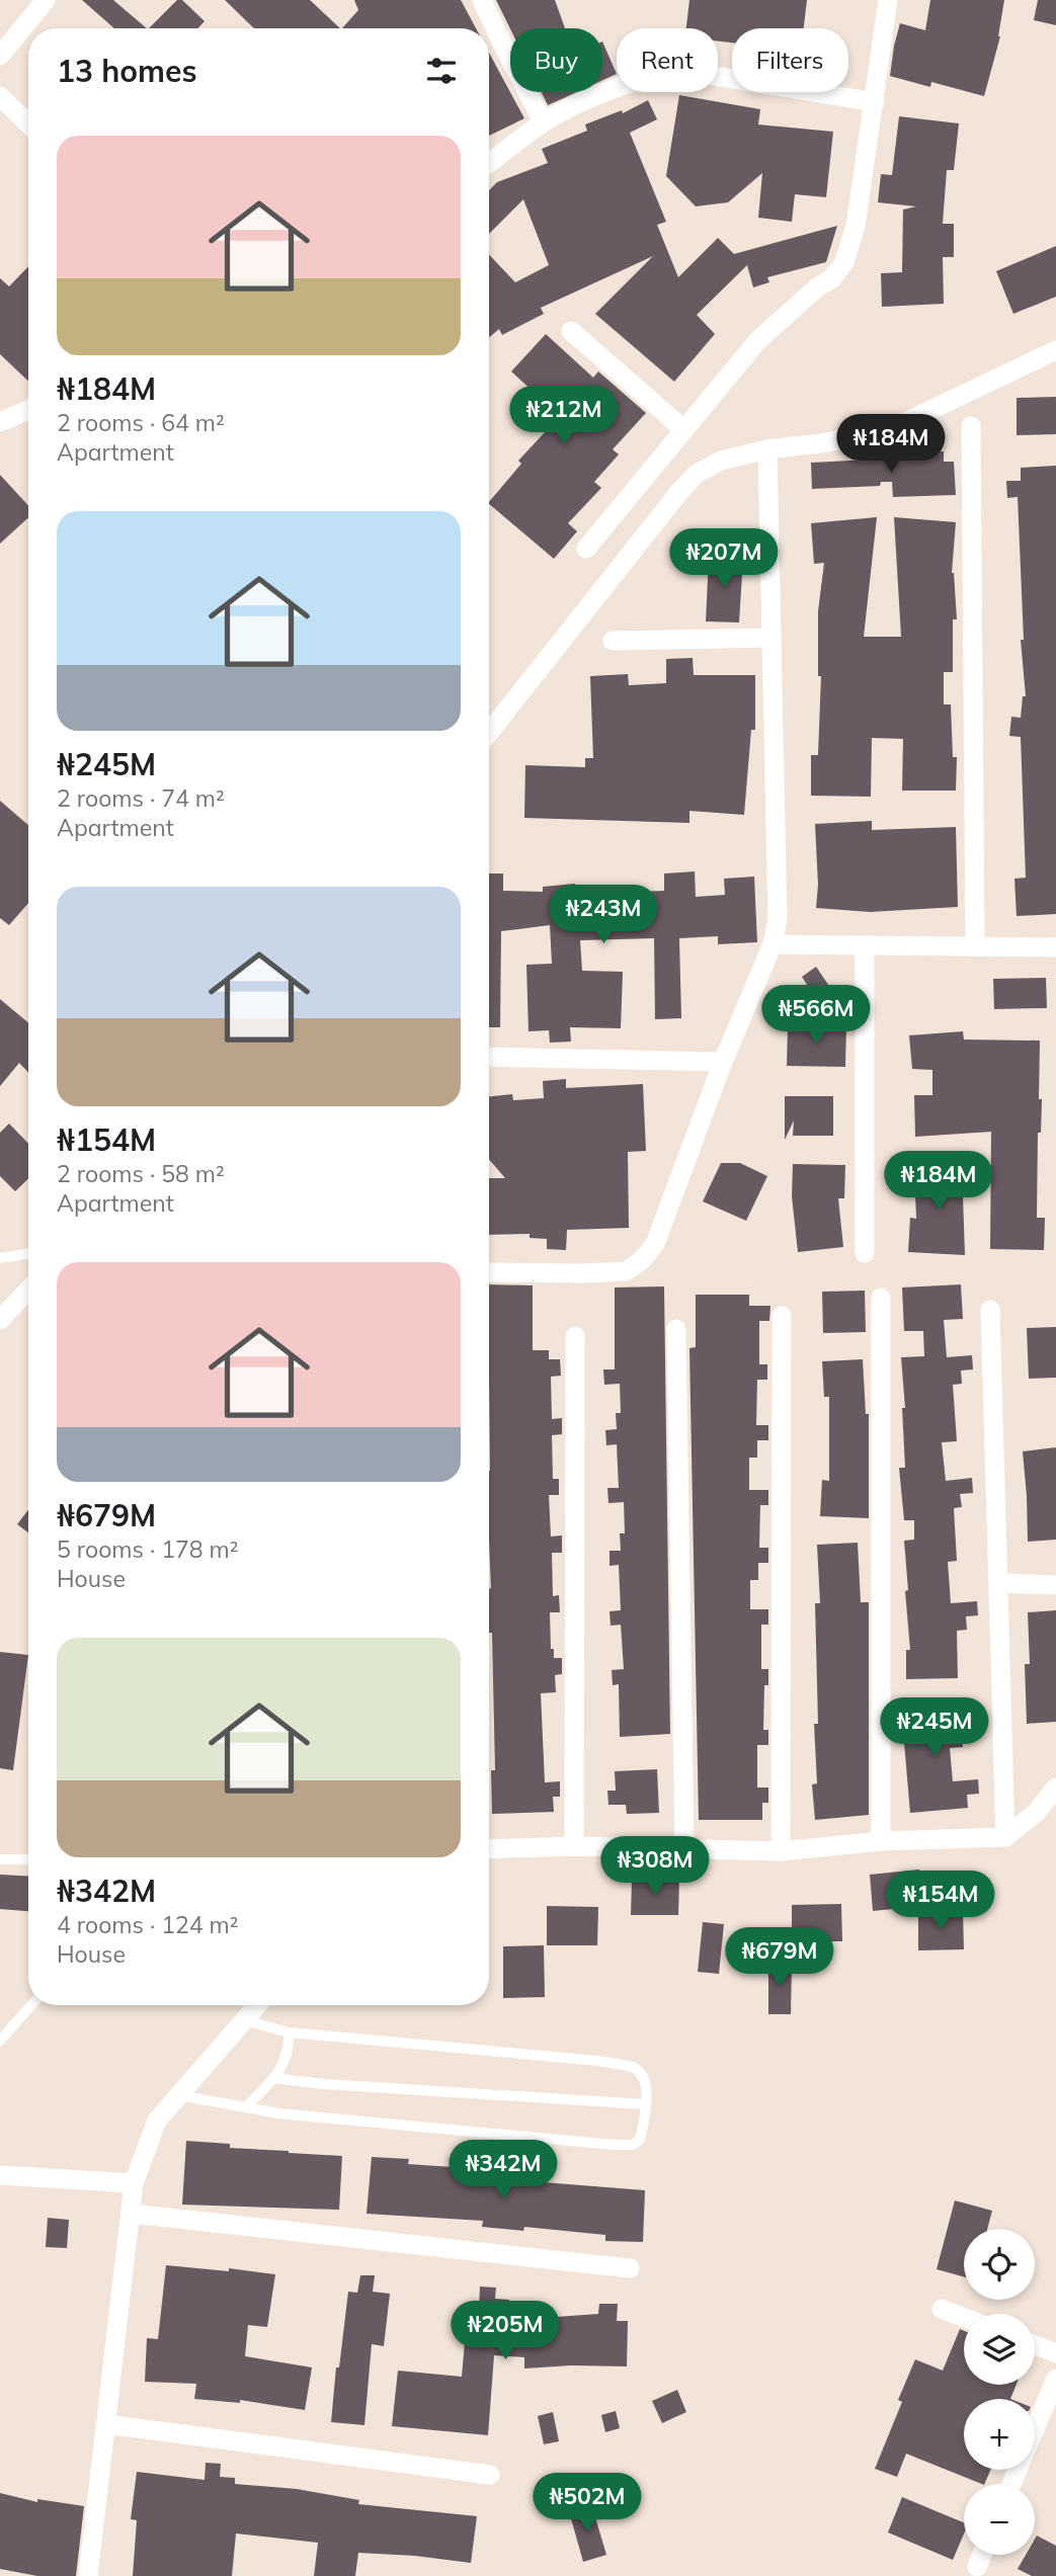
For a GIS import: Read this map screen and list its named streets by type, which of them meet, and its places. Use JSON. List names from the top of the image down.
{
  "page": {
    "chip": ["Buy", "Rent", "Filters"],
    "heading": "13 homes",
    "list": [
      {
        "name": "₦184M",
        "note": "2 rooms · 64 m² · Apartment"
      },
      {
        "name": "₦245M",
        "note": "2 rooms · 74 m² · Apartment"
      },
      {
        "name": "₦154M",
        "note": "2 rooms · 58 m² · Apartment"
      },
      {
        "name": "₦679M",
        "note": "5 rooms · 178 m² · House"
      },
      {
        "name": "₦342M",
        "note": "4 rooms · 124 m² · House"
      }
    ],
    "price": [
      "₦212M",
      "₦184M",
      "₦207M",
      "₦243M",
      "₦566M",
      "₦184M",
      "₦245M",
      "₦308M",
      "₦154M",
      "₦679M",
      "₦342M",
      "₦205M",
      "₦502M"
    ],
    "map_buttons": ["+", "−"]
  }
}
